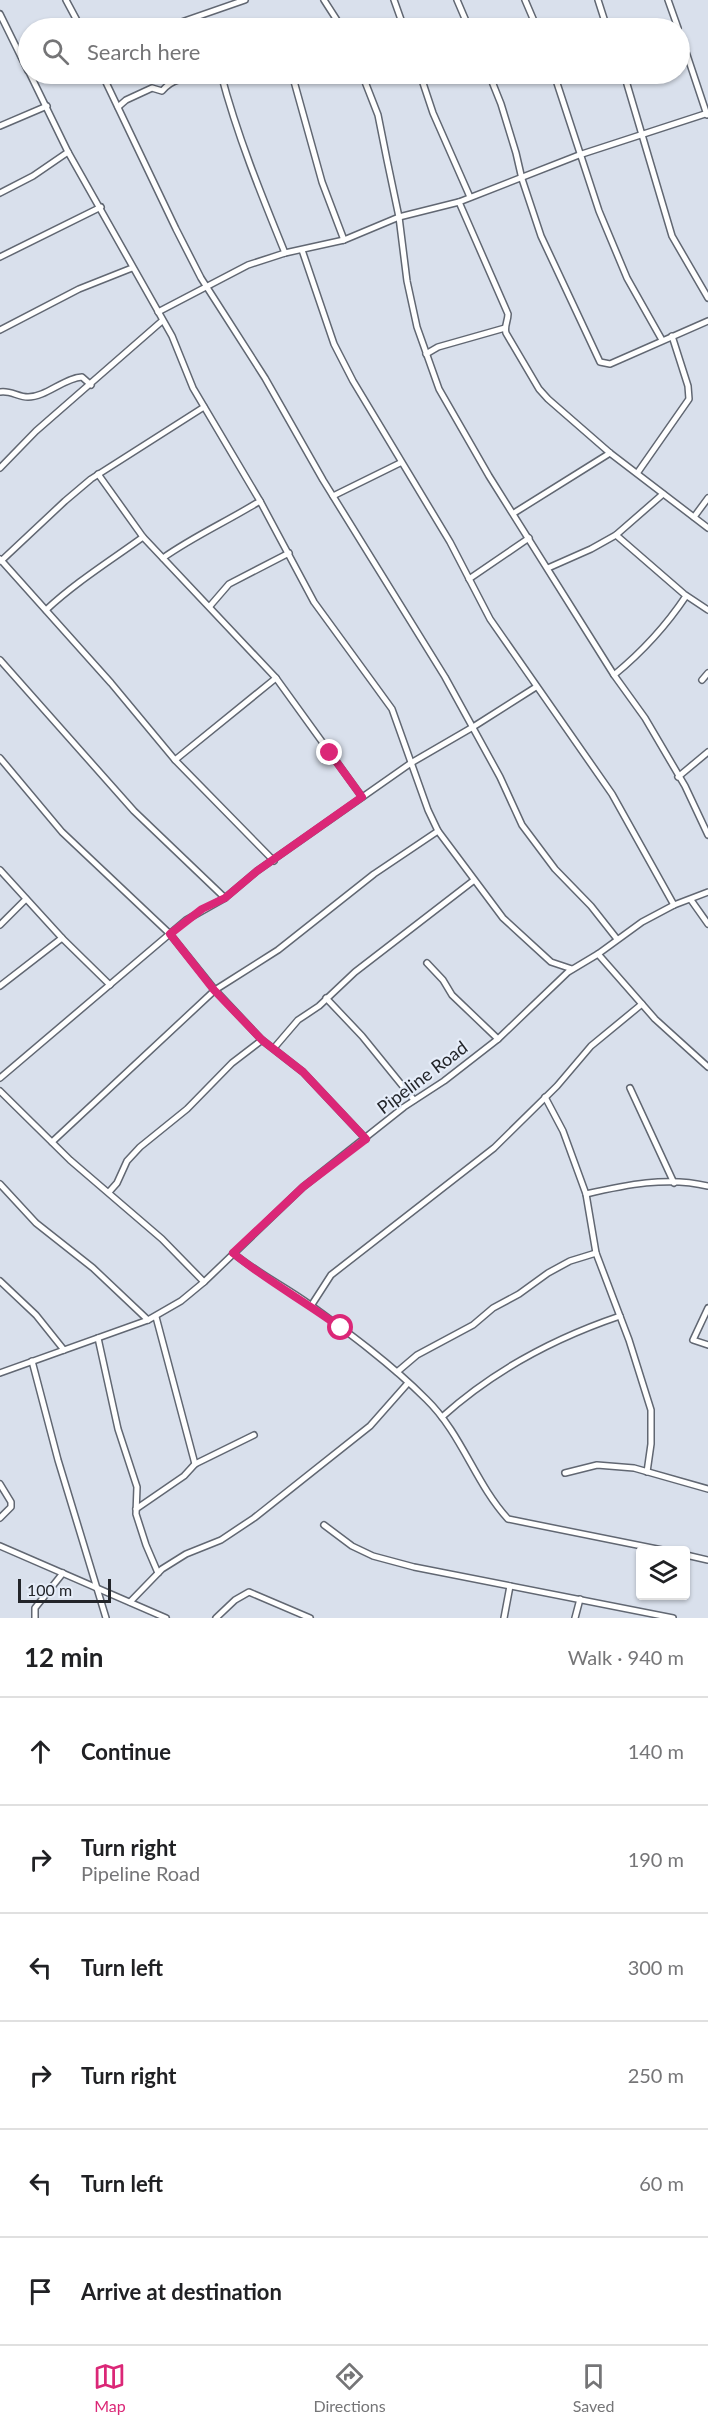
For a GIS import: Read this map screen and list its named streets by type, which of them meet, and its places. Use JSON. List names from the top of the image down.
{
  "streets": {
    "street": ["Pipeline Road"]
  },
  "scale_bar": "100 m",
  "page": {
    "search": "Search here",
    "scale": "100 m",
    "heading": ["12 min", "Walk · 940 m"],
    "list": [
      ["Continue", "140 m"],
      ["Turn right", "Pipeline Road", "190 m"],
      ["Turn left", "300 m"],
      ["Turn right", "250 m"],
      ["Turn left", "60 m"],
      "Arrive at destination"
    ],
    "nav": ["Map", "Directions", "Saved"]
  }
}
